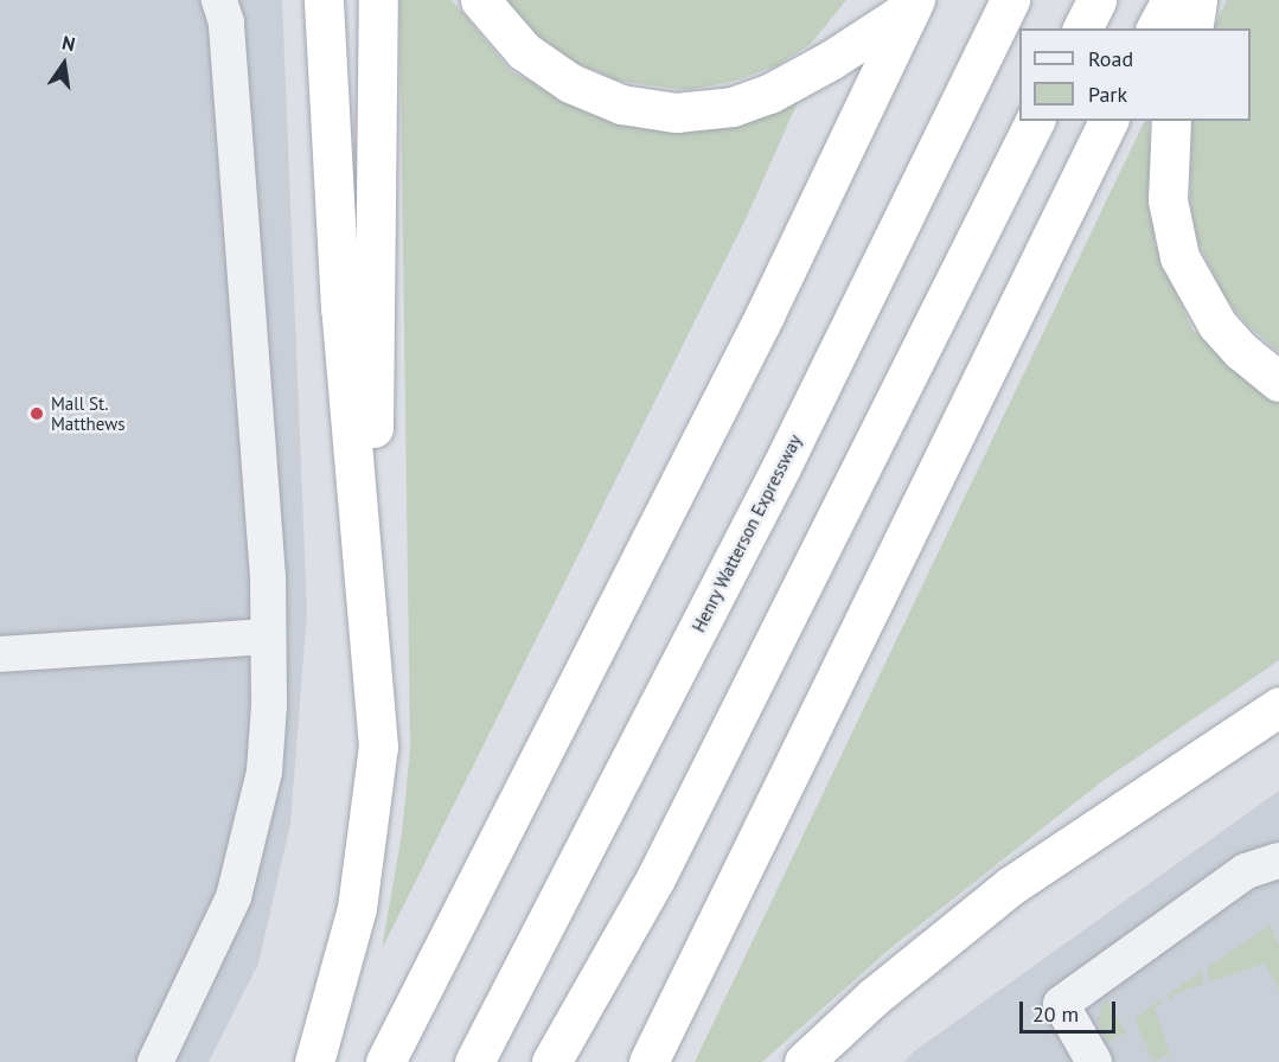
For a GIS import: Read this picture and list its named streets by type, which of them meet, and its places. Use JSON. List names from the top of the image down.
{
  "streets": {
    "highway": ["Henry Watterson Expressway"]
  },
  "places": ["Mall St. Matthews"],
  "legend": ["Road", "Park"],
  "scale_bar": "20 m",
  "north": "top"
}
